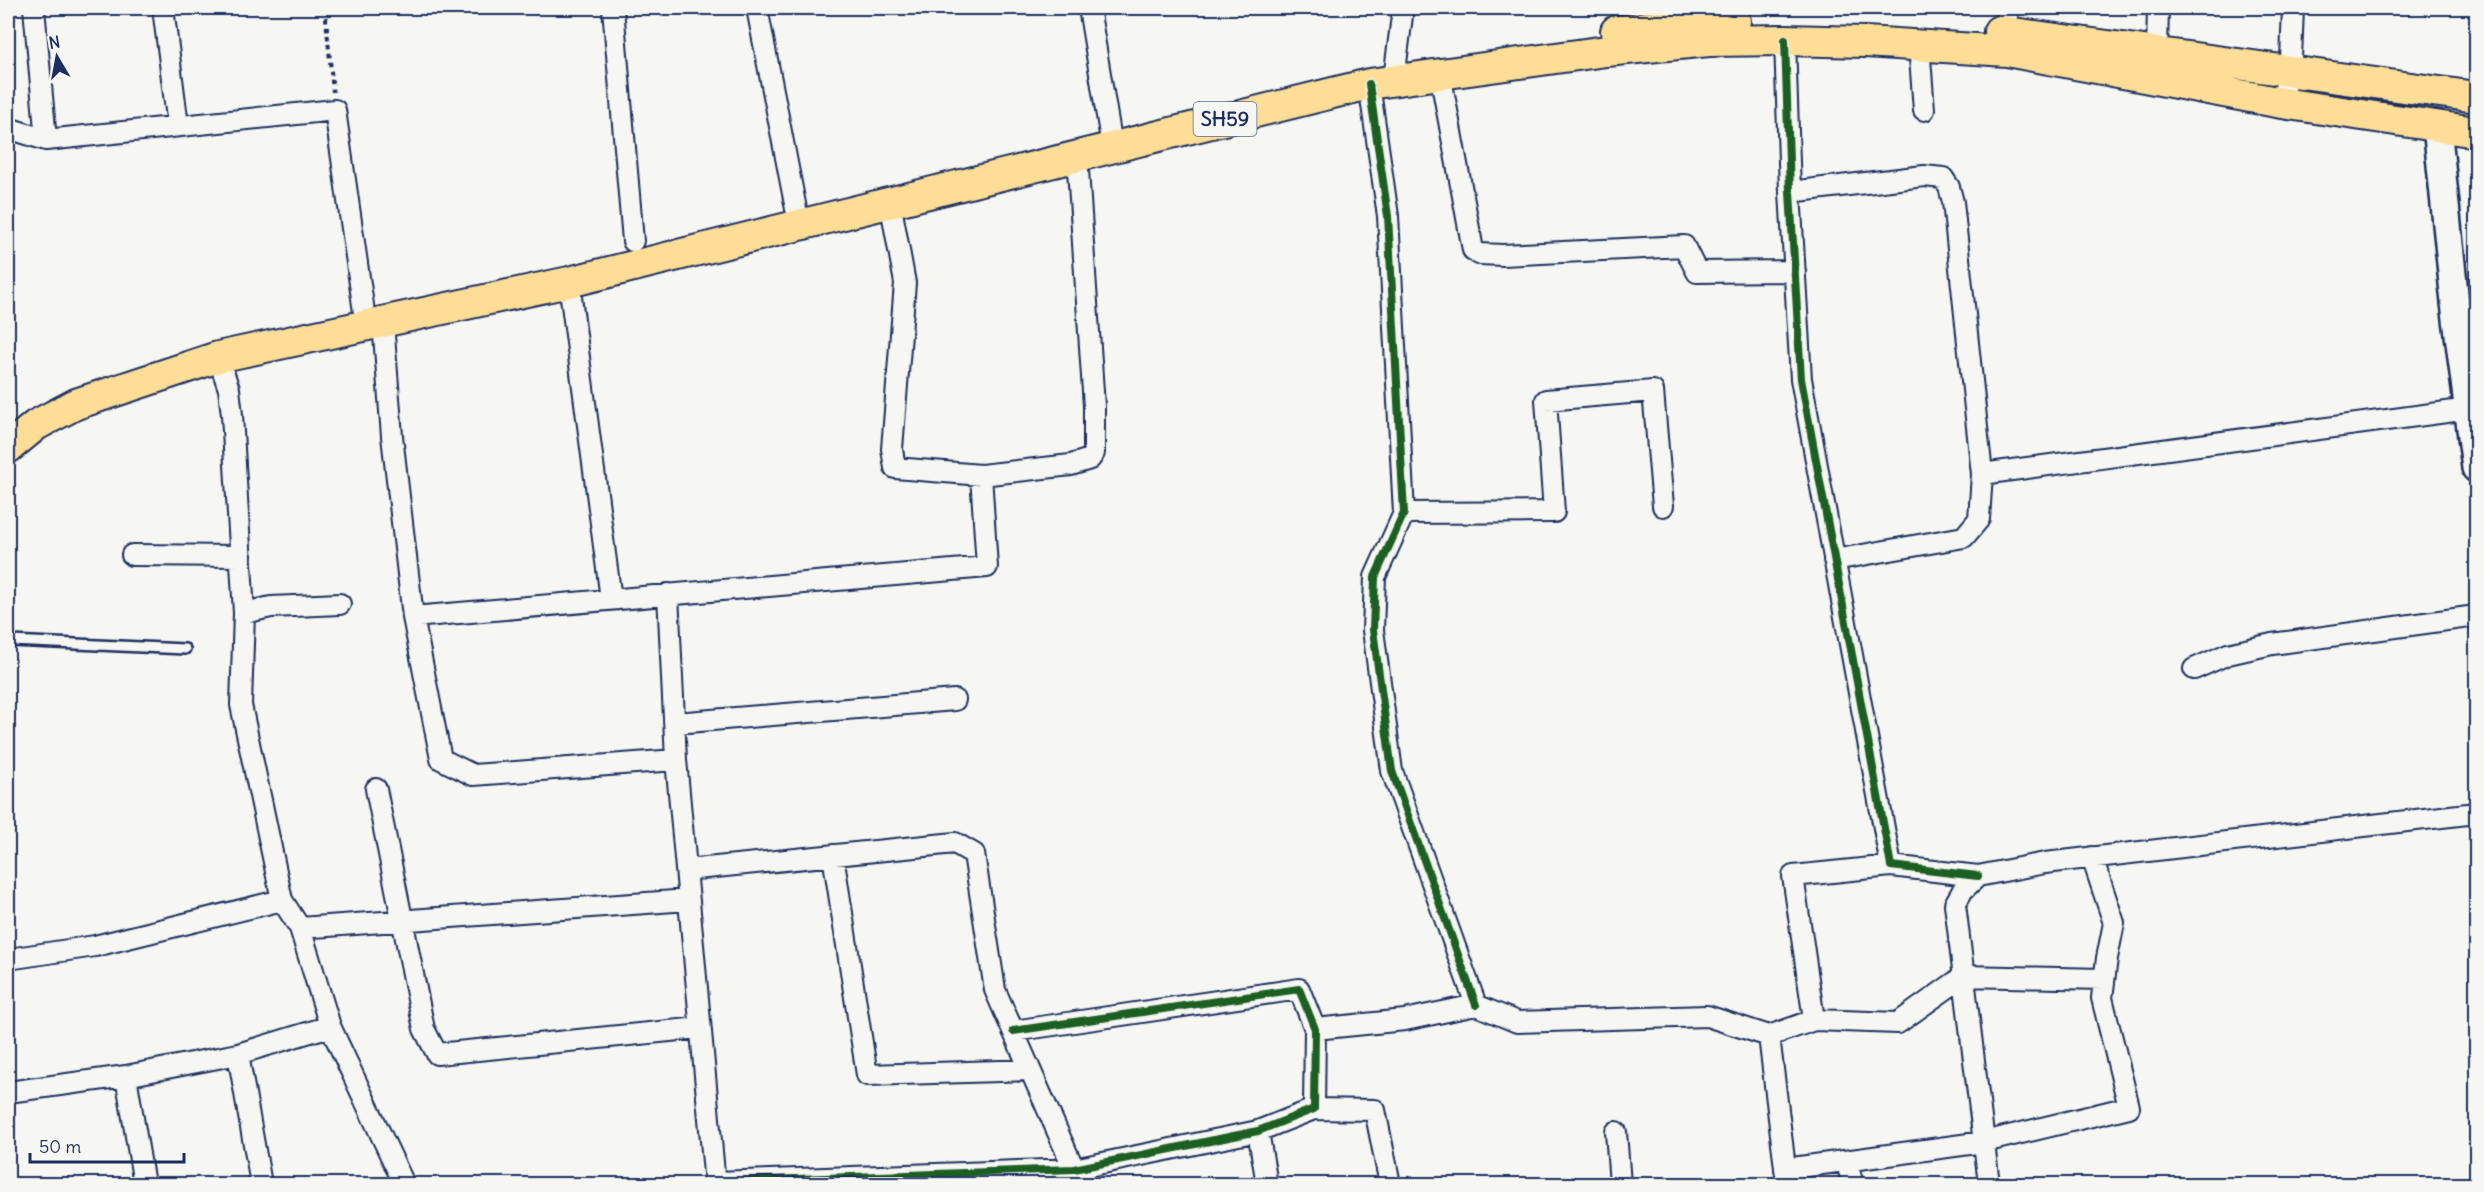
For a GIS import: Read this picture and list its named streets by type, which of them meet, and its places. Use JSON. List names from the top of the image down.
{
  "streets": {
    "main road": ["SH59"]
  },
  "scale_bar": "50 m",
  "north": "top"
}
